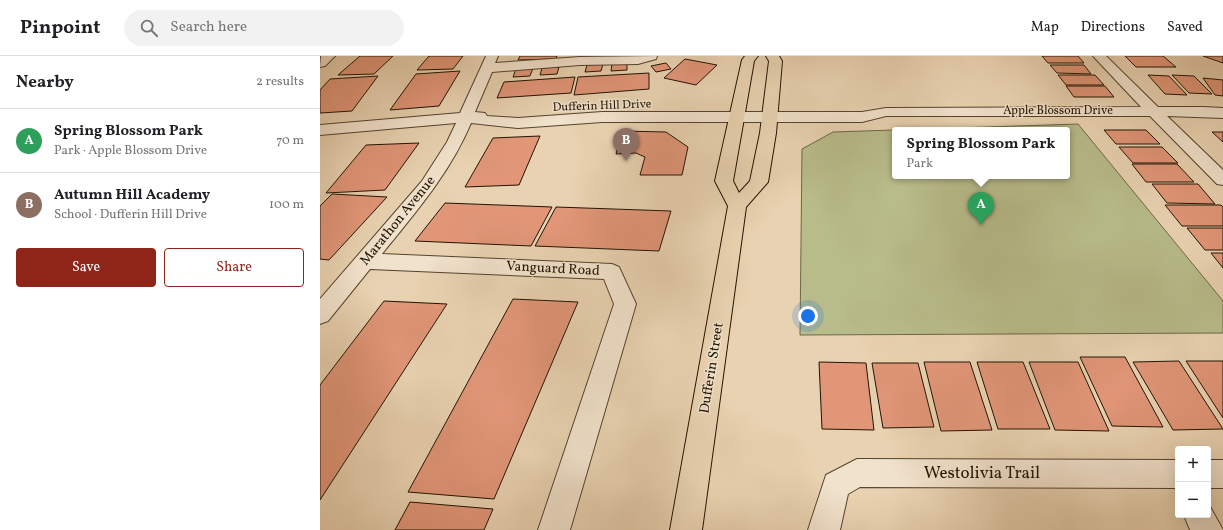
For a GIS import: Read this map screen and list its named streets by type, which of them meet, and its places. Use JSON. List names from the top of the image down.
{
  "streets": {
    "main road": ["Dufferin Street"],
    "street": [
      "Dufferin Hill Drive",
      "Apple Blossom Drive",
      "Marathon Avenue",
      "Vanguard Road",
      "Westolivia Trail"
    ]
  },
  "crossings": [
    ["Dufferin Hill Drive", "Apple Blossom Drive"],
    ["Dufferin Hill Drive", "Marathon Avenue"],
    ["Marathon Avenue", "Vanguard Road"]
  ],
  "page": {
    "header": "Pinpoint",
    "search": "Search here",
    "nav": ["Map", "Directions", "Saved"],
    "heading": ["Nearby", "2 results"],
    "list": [
      {
        "mark": "A",
        "name": "Spring Blossom Park",
        "note": "Park · Apple Blossom Drive",
        "value": "70 m"
      },
      {
        "mark": "B",
        "name": "Autumn Hill Academy",
        "note": "School · Dufferin Hill Drive",
        "value": "100 m"
      }
    ],
    "popup": ["Spring Blossom Park", "Park"],
    "pins": ["B", "A"],
    "buttons": ["Save", "Share"],
    "map_buttons": ["+", "−"]
  }
}
